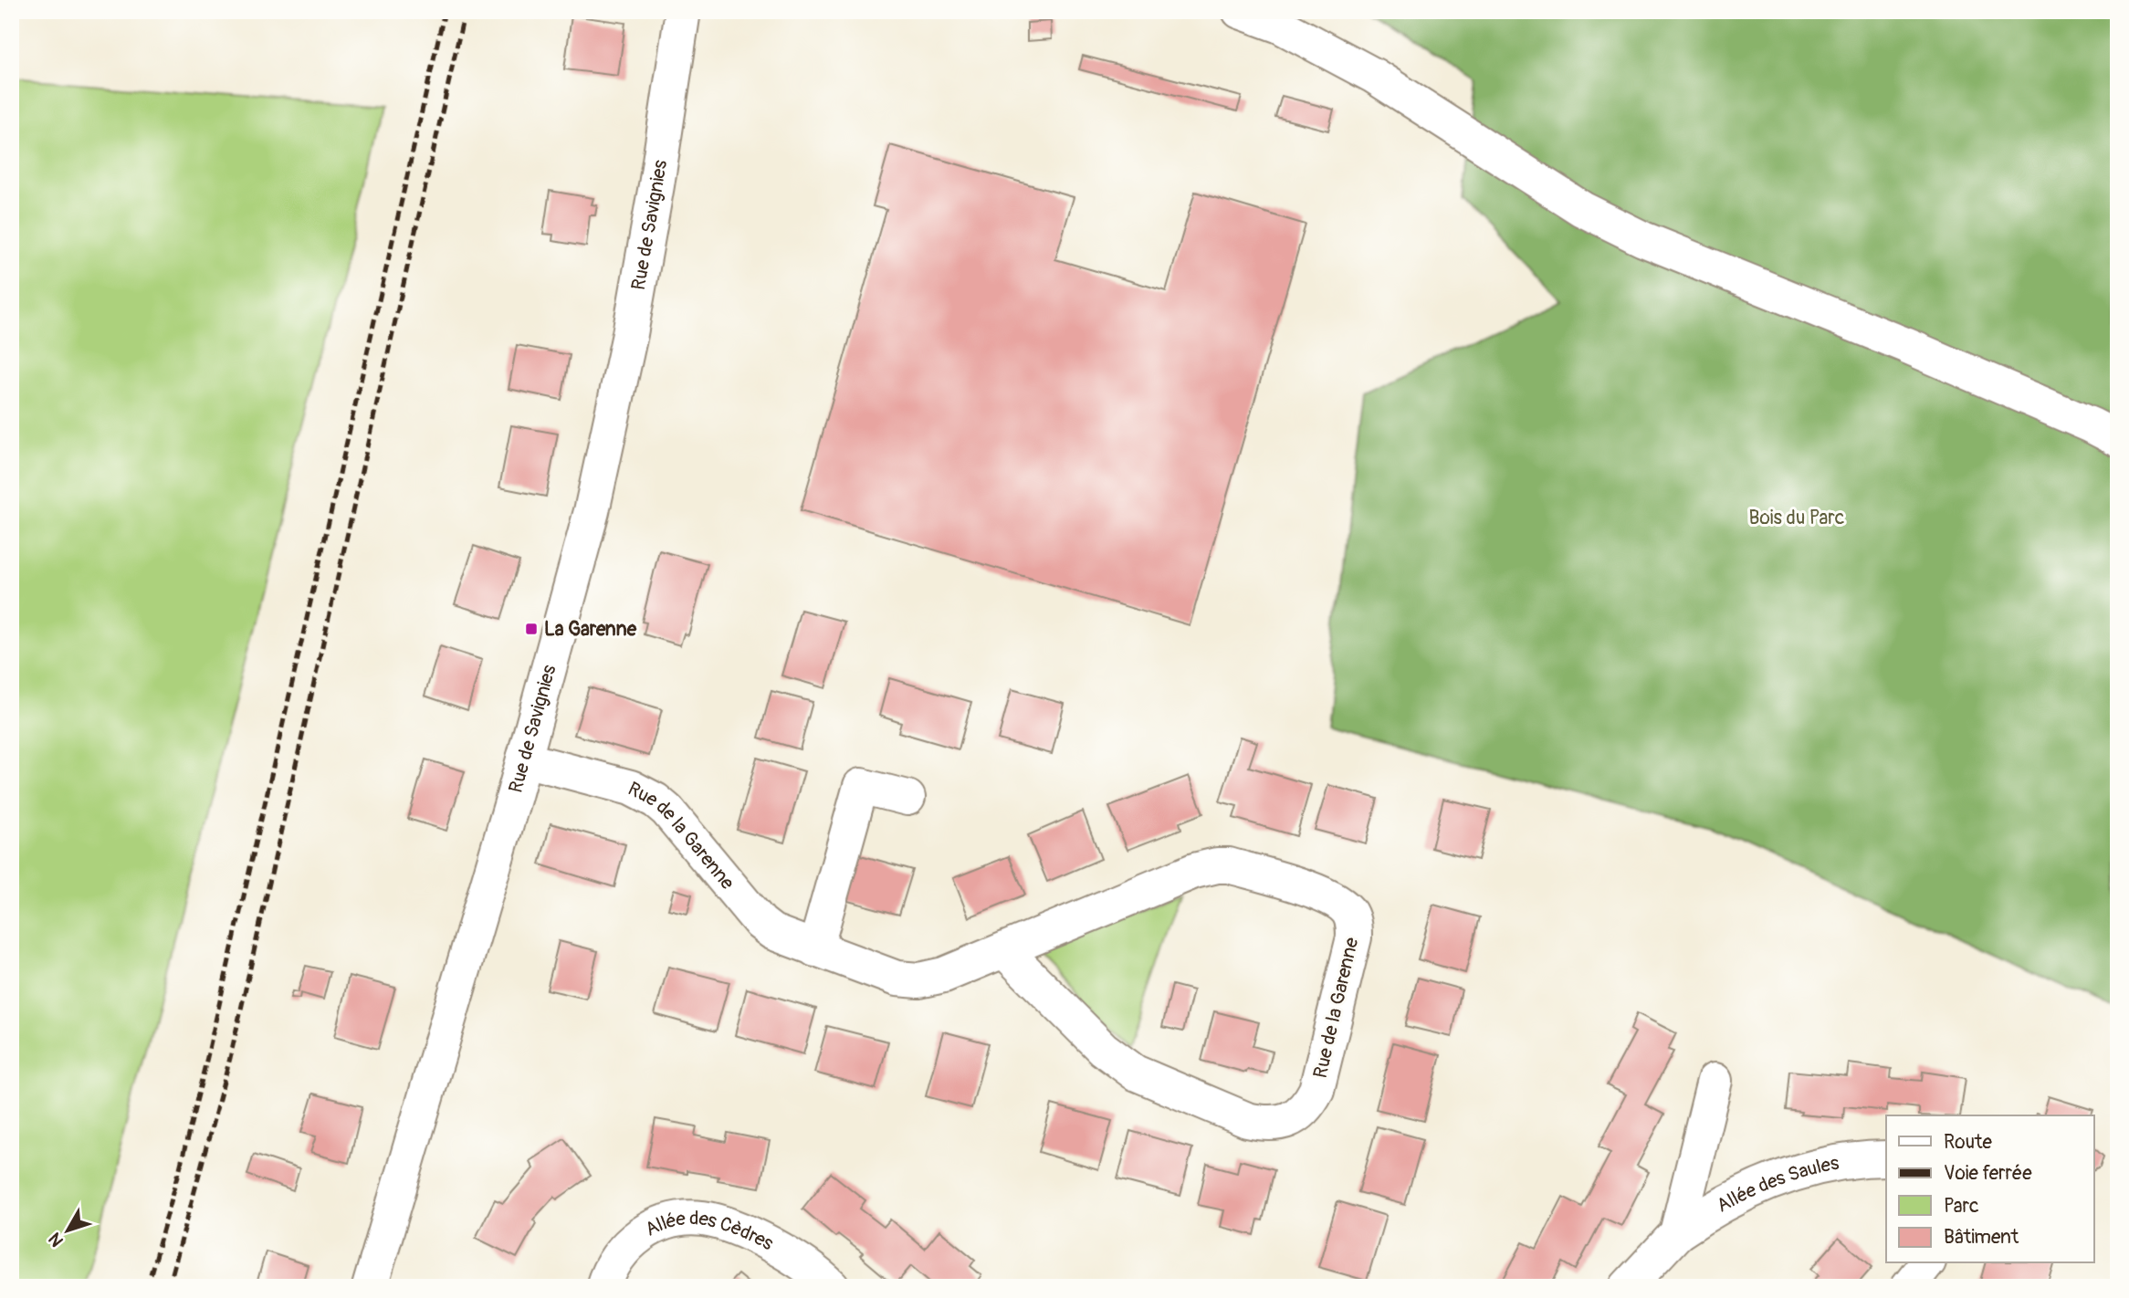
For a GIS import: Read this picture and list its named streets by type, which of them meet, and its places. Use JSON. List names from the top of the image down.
{
  "streets": {
    "street": [
      "Rue de Savignies",
      "Rue de la Garenne",
      "Allée des Saules",
      "Allée des Cèdres"
    ]
  },
  "crossings": [
    ["Rue de Savignies", "Rue de la Garenne"]
  ],
  "parks": ["Bois du Parc"],
  "places": {
    "transit": ["La Garenne"]
  },
  "legend": [
    "Route",
    "Voie ferrée",
    "Parc",
    "Bâtiment"
  ],
  "north": "bottom left"
}
